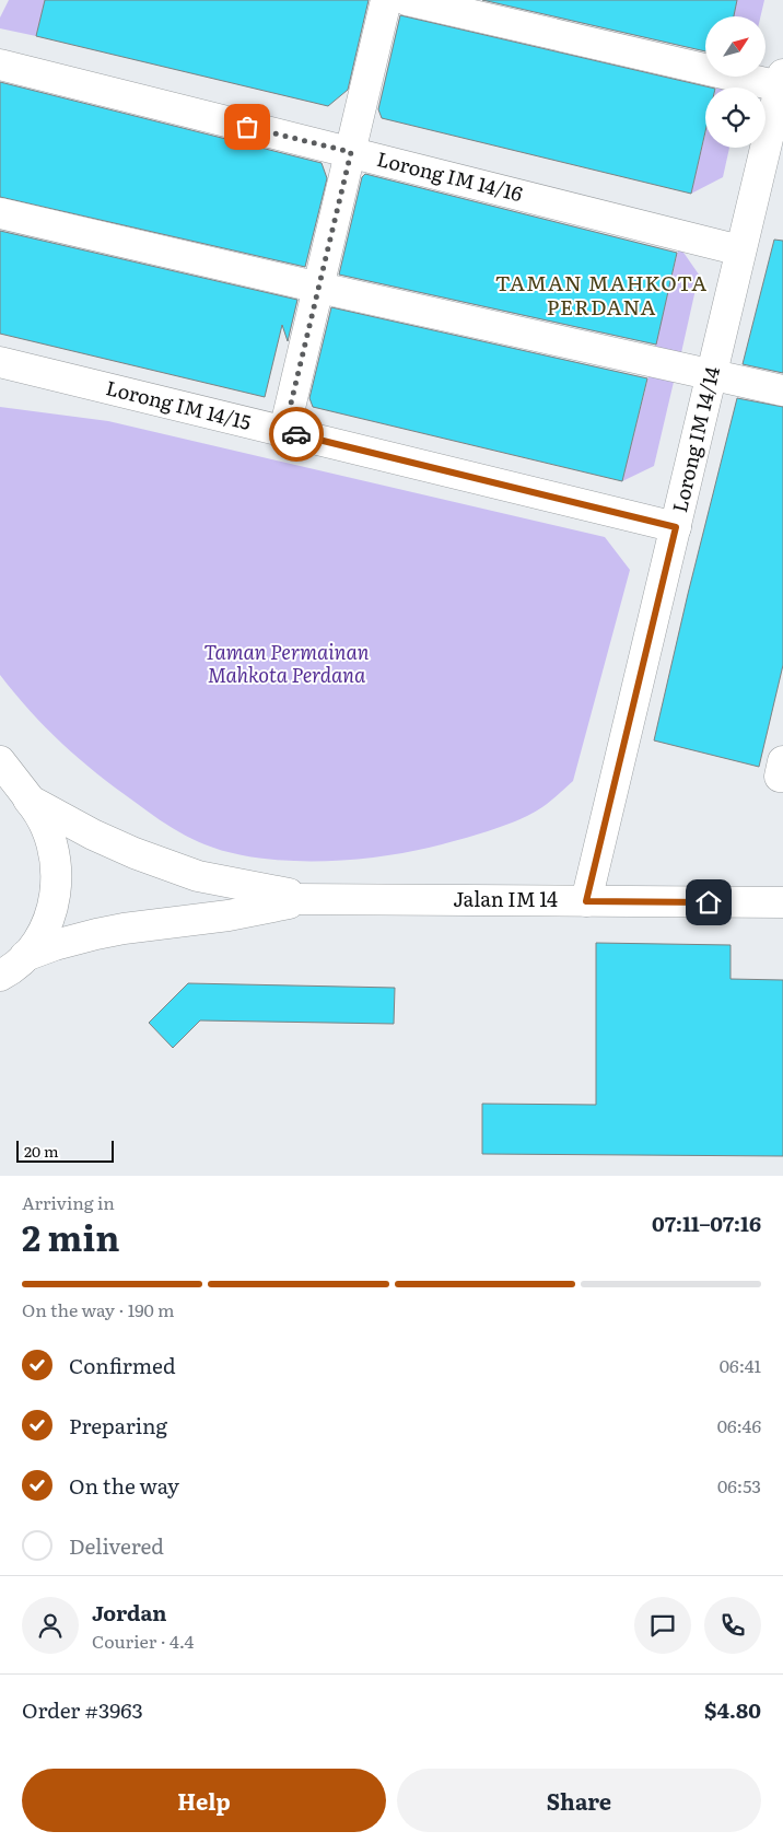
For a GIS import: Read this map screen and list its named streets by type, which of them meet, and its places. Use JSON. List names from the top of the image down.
{
  "streets": {
    "street": [
      "Lorong IM 14/16",
      "Lorong IM 14/15",
      "Lorong IM 14/14",
      "Jalan IM 14"
    ]
  },
  "crossings": [
    ["Lorong IM 14/16", "Lorong IM 14/14"],
    ["Lorong IM 14/15", "Lorong IM 14/14"],
    ["Lorong IM 14/14", "Jalan IM 14"]
  ],
  "districts": ["TAMAN MAHKOTA PERDANA"],
  "parks": ["Taman Permainan Mahkota Perdana"],
  "scale_bar": "20 m",
  "north": "top right",
  "page": {
    "scale": "20 m",
    "heading": ["2 min", "Arriving in", "07:11–07:16"],
    "panel": [
      "Jordan",
      "Courier · 4.4",
      "Order #3963",
      "$4.80"
    ],
    "bar": "On the way · 190 m",
    "list": [
      ["Confirmed", "06:41"],
      ["Preparing", "06:46"],
      ["On the way", "06:53"],
      "Delivered"
    ],
    "buttons": ["Help", "Share"]
  }
}
